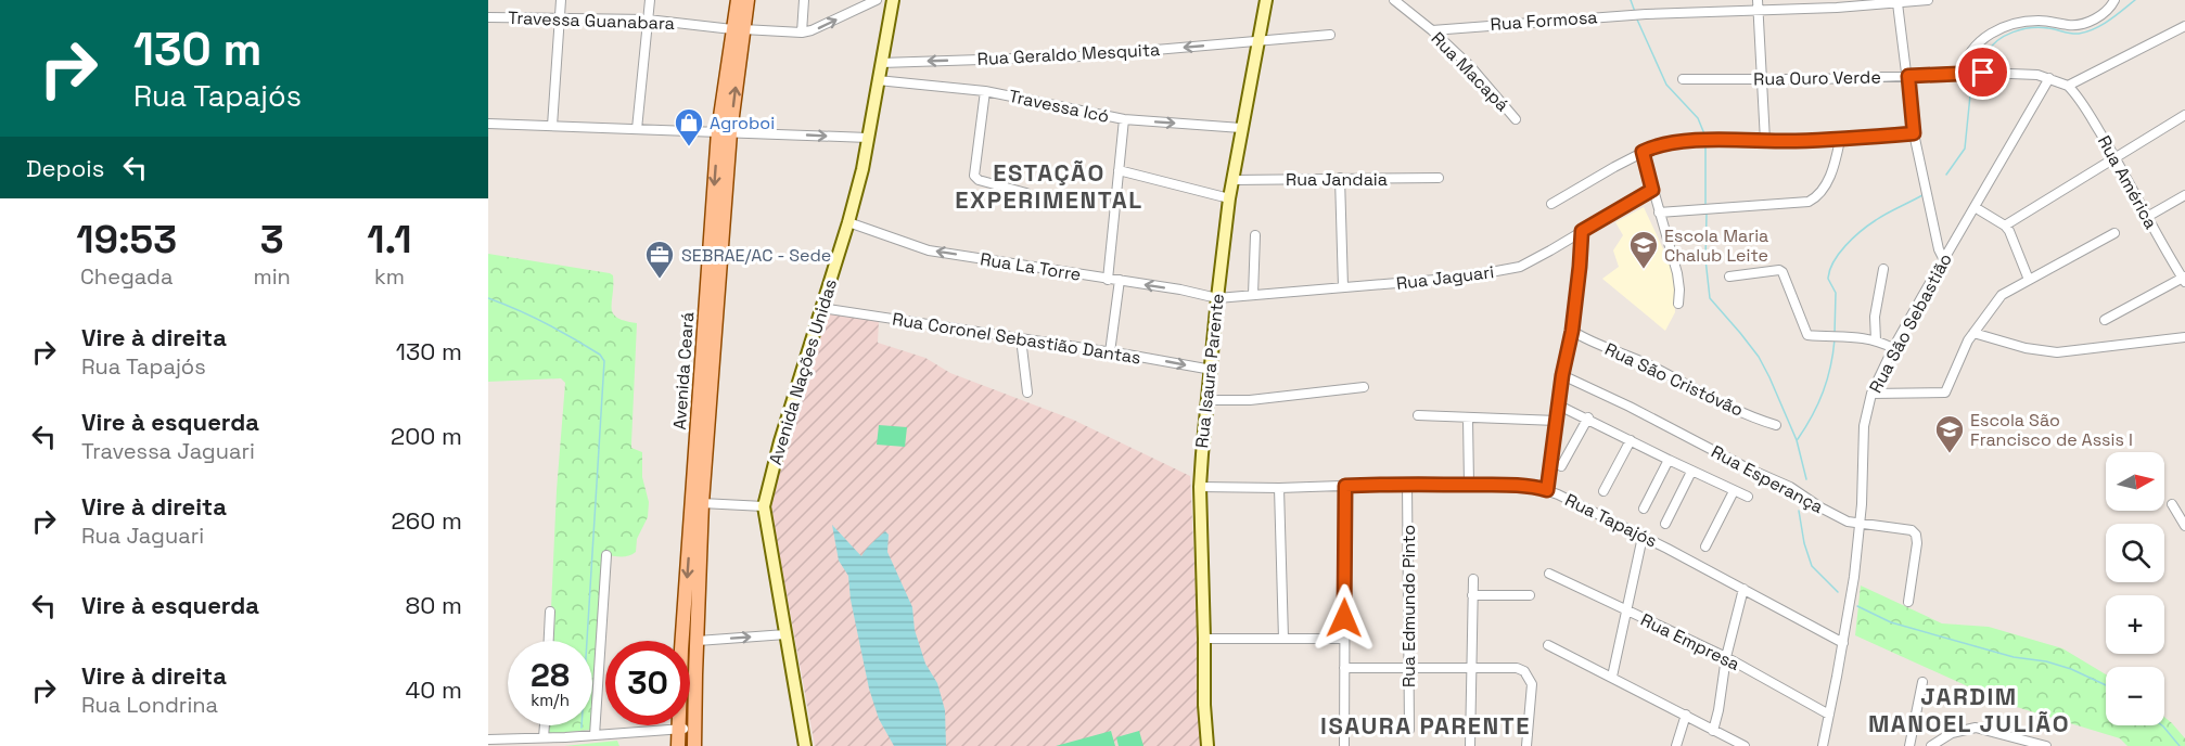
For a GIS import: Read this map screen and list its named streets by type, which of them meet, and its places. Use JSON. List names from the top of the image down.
{
  "streets": {
    "main road": ["Avenida Ceará"],
    "street": [
      "Travessa Guanabara",
      "Rua Formosa",
      "Rua Geraldo Mesquita",
      "Rua Macapá",
      "Rua Ouro Verde",
      "Travessa Icó",
      "Rua Jandaia",
      "Rua América",
      "Rua La Torre",
      "Rua Jaguari",
      "Rua São Sebastião",
      "Rua Coronel Sebastião Dantas",
      "Rua Isaura Parente",
      "Avenida Nações Unidas",
      "Rua São Cristóvão",
      "Rua Esperança",
      "Rua Tapajós",
      "Rua Edmundo Pinto",
      "Rua Empresa"
    ]
  },
  "crossings": [
    ["Travessa Guanabara", "Avenida Ceará"],
    ["Rua Formosa", "Rua Macapá"],
    ["Rua Geraldo Mesquita", "Rua Isaura Parente"],
    ["Rua Geraldo Mesquita", "Avenida Nações Unidas"],
    ["Rua Ouro Verde", "Rua América"],
    ["Rua Ouro Verde", "Rua São Sebastião"],
    ["Travessa Icó", "Rua Isaura Parente"],
    ["Travessa Icó", "Avenida Nações Unidas"],
    ["Rua Jandaia", "Rua Isaura Parente"],
    ["Rua La Torre", "Rua Jaguari"],
    ["Rua La Torre", "Rua Isaura Parente"],
    ["Rua La Torre", "Avenida Nações Unidas"],
    ["Rua Jaguari", "Rua Isaura Parente"],
    ["Rua São Sebastião", "Rua Esperança"],
    ["Rua São Sebastião", "Rua Tapajós"],
    ["Rua São Sebastião", "Rua Empresa"],
    ["Rua Coronel Sebastião Dantas", "Rua Isaura Parente"],
    ["Rua Coronel Sebastião Dantas", "Avenida Nações Unidas"],
    ["Rua Isaura Parente", "Rua Tapajós"],
    ["Rua Tapajós", "Rua Edmundo Pinto"]
  ],
  "one_way": ["Rua Geraldo Mesquita", "Rua La Torre"],
  "districts": ["ESTAÇÃO EXPERIMENTAL", "JARDIM MANOEL JULIÃO", "ISAURA PARENTE"],
  "places": {
    "shop": ["Agroboi"],
    "school or university": ["Escola Maria Chalub Leite", "Escola São Francisco de Assis I"],
    "office": ["SEBRAE/AC - Sede"]
  },
  "north": "right",
  "page": {
    "turn": ["130 m", "Rua Tapajós"],
    "then": "Depois",
    "eta": [
      "19:53",
      "Chegada",
      "3",
      "min",
      "1.1",
      "km"
    ],
    "list": [
      {
        "name": "Vire à direita",
        "note": "Rua Tapajós",
        "value": "130 m"
      },
      {
        "name": "Vire à esquerda",
        "note": "Travessa Jaguari",
        "value": "200 m"
      },
      {
        "name": "Vire à direita",
        "note": "Rua Jaguari",
        "value": "260 m"
      },
      {
        "name": "Vire à esquerda",
        "value": "80 m"
      },
      {
        "name": "Vire à direita",
        "note": "Rua Londrina",
        "value": "40 m"
      }
    ],
    "map_buttons": ["+", "−"],
    "speed": "28 km/h",
    "limit": "30"
  }
}
